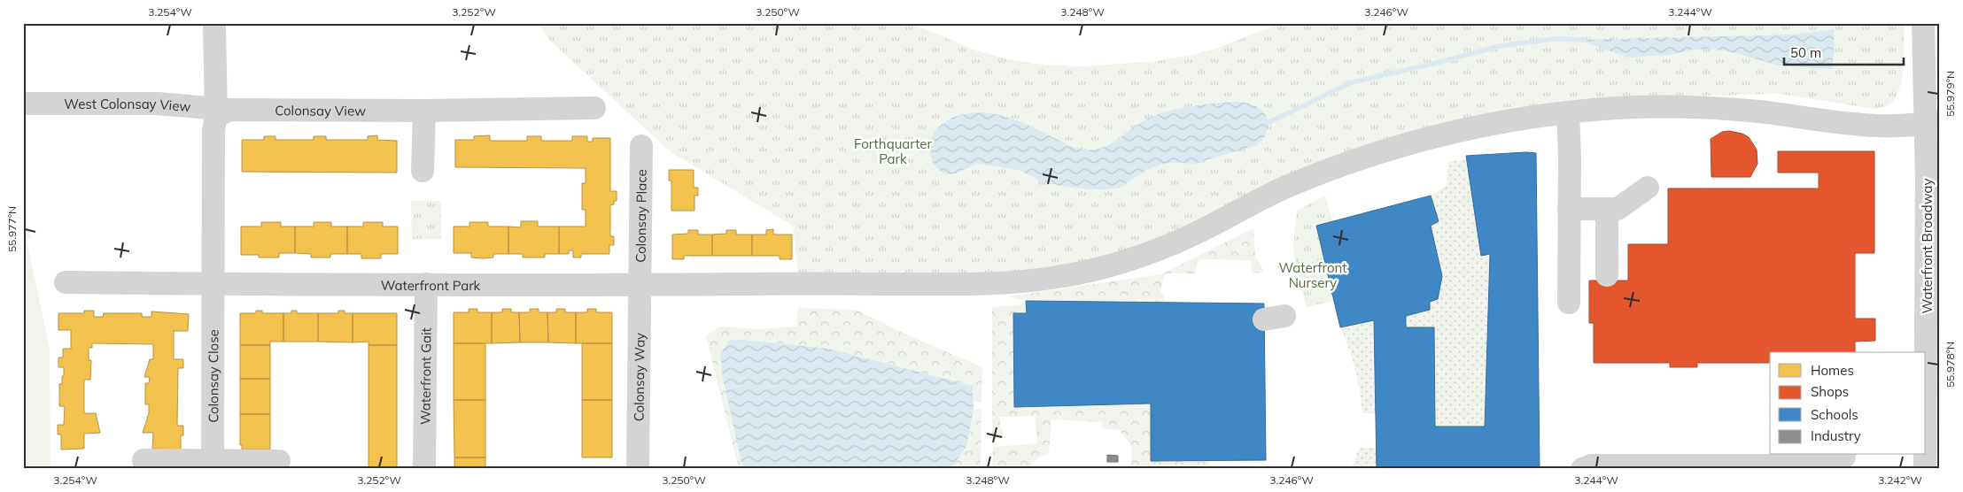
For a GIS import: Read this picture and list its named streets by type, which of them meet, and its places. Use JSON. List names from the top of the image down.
{
  "streets": {
    "street": [
      "West Colonsay View",
      "Colonsay View",
      "Colonsay Place",
      "Waterfront Broadway",
      "Waterfront Park",
      "Waterfront Gait",
      "Colonsay Close",
      "Colonsay Way"
    ]
  },
  "crossings": [
    ["West Colonsay View", "Colonsay View"],
    ["Colonsay Place", "Waterfront Park"],
    ["Colonsay Place", "Colonsay Way"],
    ["Waterfront Broadway", "Waterfront Park"],
    ["Waterfront Park", "Waterfront Gait"],
    ["Waterfront Park", "Colonsay Close"],
    ["Waterfront Park", "Colonsay Way"]
  ],
  "parks": ["Forthquarter Park", "Waterfront Nursery"],
  "legend": [
    "Homes",
    "Shops",
    "Schools",
    "Industry"
  ],
  "scale_bar": "50 m",
  "coordinates": [
    "3.254°W",
    "3.252°W",
    "3.250°W",
    "3.248°W",
    "3.246°W",
    "3.244°W",
    "55.979°N",
    "55.977°N",
    "55.978°N",
    "3.242°W"
  ]
}
